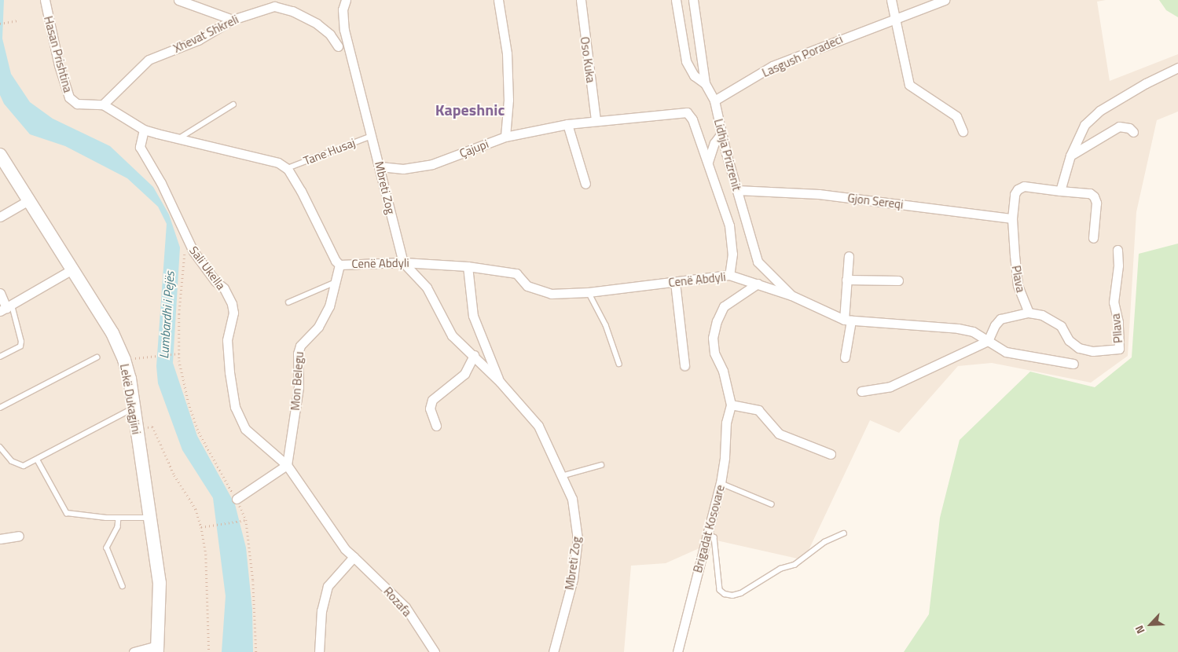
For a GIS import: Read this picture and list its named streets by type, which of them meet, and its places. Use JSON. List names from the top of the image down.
{
  "streets": {
    "street": [
      "Xhevat Shkreli",
      "Hasan Prishtina",
      "Lasgush Poradeci",
      "Oso Kuka",
      "Çajupi",
      "Lidhja Prizrenit",
      "Mbreti Zog",
      "Gjon Sereqi",
      "Cenë Abdyli",
      "Sali Ukella",
      "Plava",
      "Pllava",
      "Mon Belegu",
      "Lekë Dukagjini",
      "Brigadat Kosovare",
      "Rozafa"
    ],
    "lane": ["Tane Husaj"]
  },
  "crossings": [
    ["Xhevat Shkreli", "Hasan Prishtina"],
    ["Lasgush Poradeci", "Lidhja Prizrenit"],
    ["Oso Kuka", "Çajupi"],
    ["Çajupi", "Mbreti Zog"],
    ["Çajupi", "Cenë Abdyli"],
    ["Tane Husaj", "Mbreti Zog"],
    ["Tane Husaj", "Cenë Abdyli"],
    ["Lidhja Prizrenit", "Gjon Sereqi"],
    ["Lidhja Prizrenit", "Cenë Abdyli"],
    ["Lidhja Prizrenit", "Brigadat Kosovare"],
    ["Mbreti Zog", "Cenë Abdyli"],
    ["Gjon Sereqi", "Plava"],
    ["Cenë Abdyli", "Mon Belegu"],
    ["Cenë Abdyli", "Brigadat Kosovare"],
    ["Sali Ukella", "Mon Belegu"],
    ["Sali Ukella", "Rozafa"],
    ["Plava", "Pllava"],
    ["Mon Belegu", "Rozafa"]
  ],
  "districts": ["Kapeshnic"],
  "water": ["Lumbardhi i Pejës"],
  "north": "bottom left"
}
